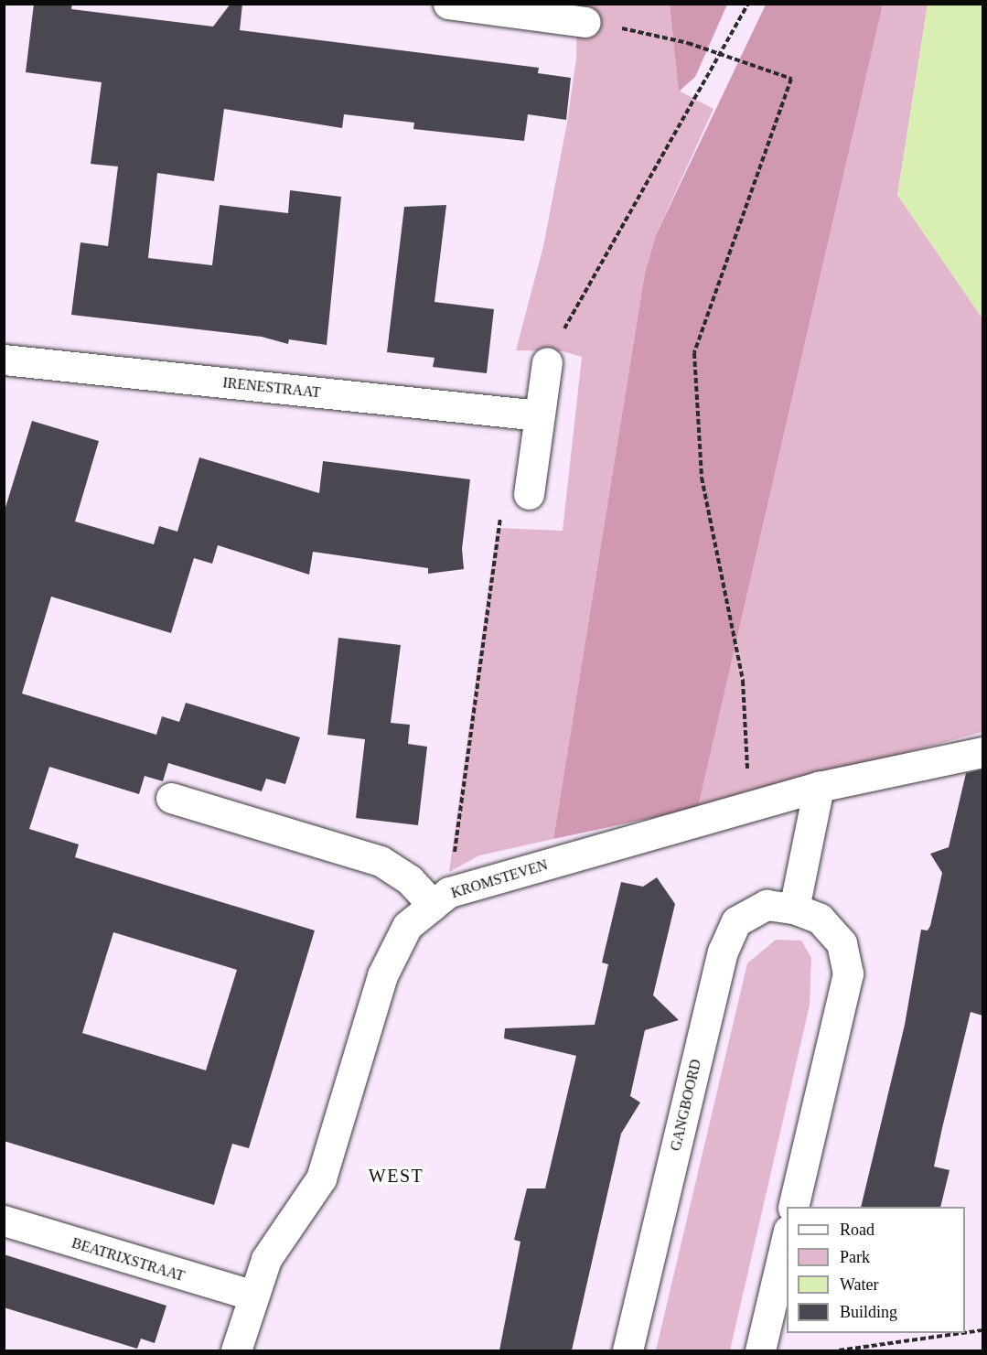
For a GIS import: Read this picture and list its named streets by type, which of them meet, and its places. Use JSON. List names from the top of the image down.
{
  "streets": {
    "street": [
      "IRENESTRAAT",
      "KROMSTEVEN",
      "GANGBOORD",
      "BEATRIXSTRAAT"
    ]
  },
  "crossings": [
    ["KROMSTEVEN", "BEATRIXSTRAAT"]
  ],
  "districts": ["WEST"],
  "legend": [
    "Road",
    "Park",
    "Water",
    "Building"
  ]
}
